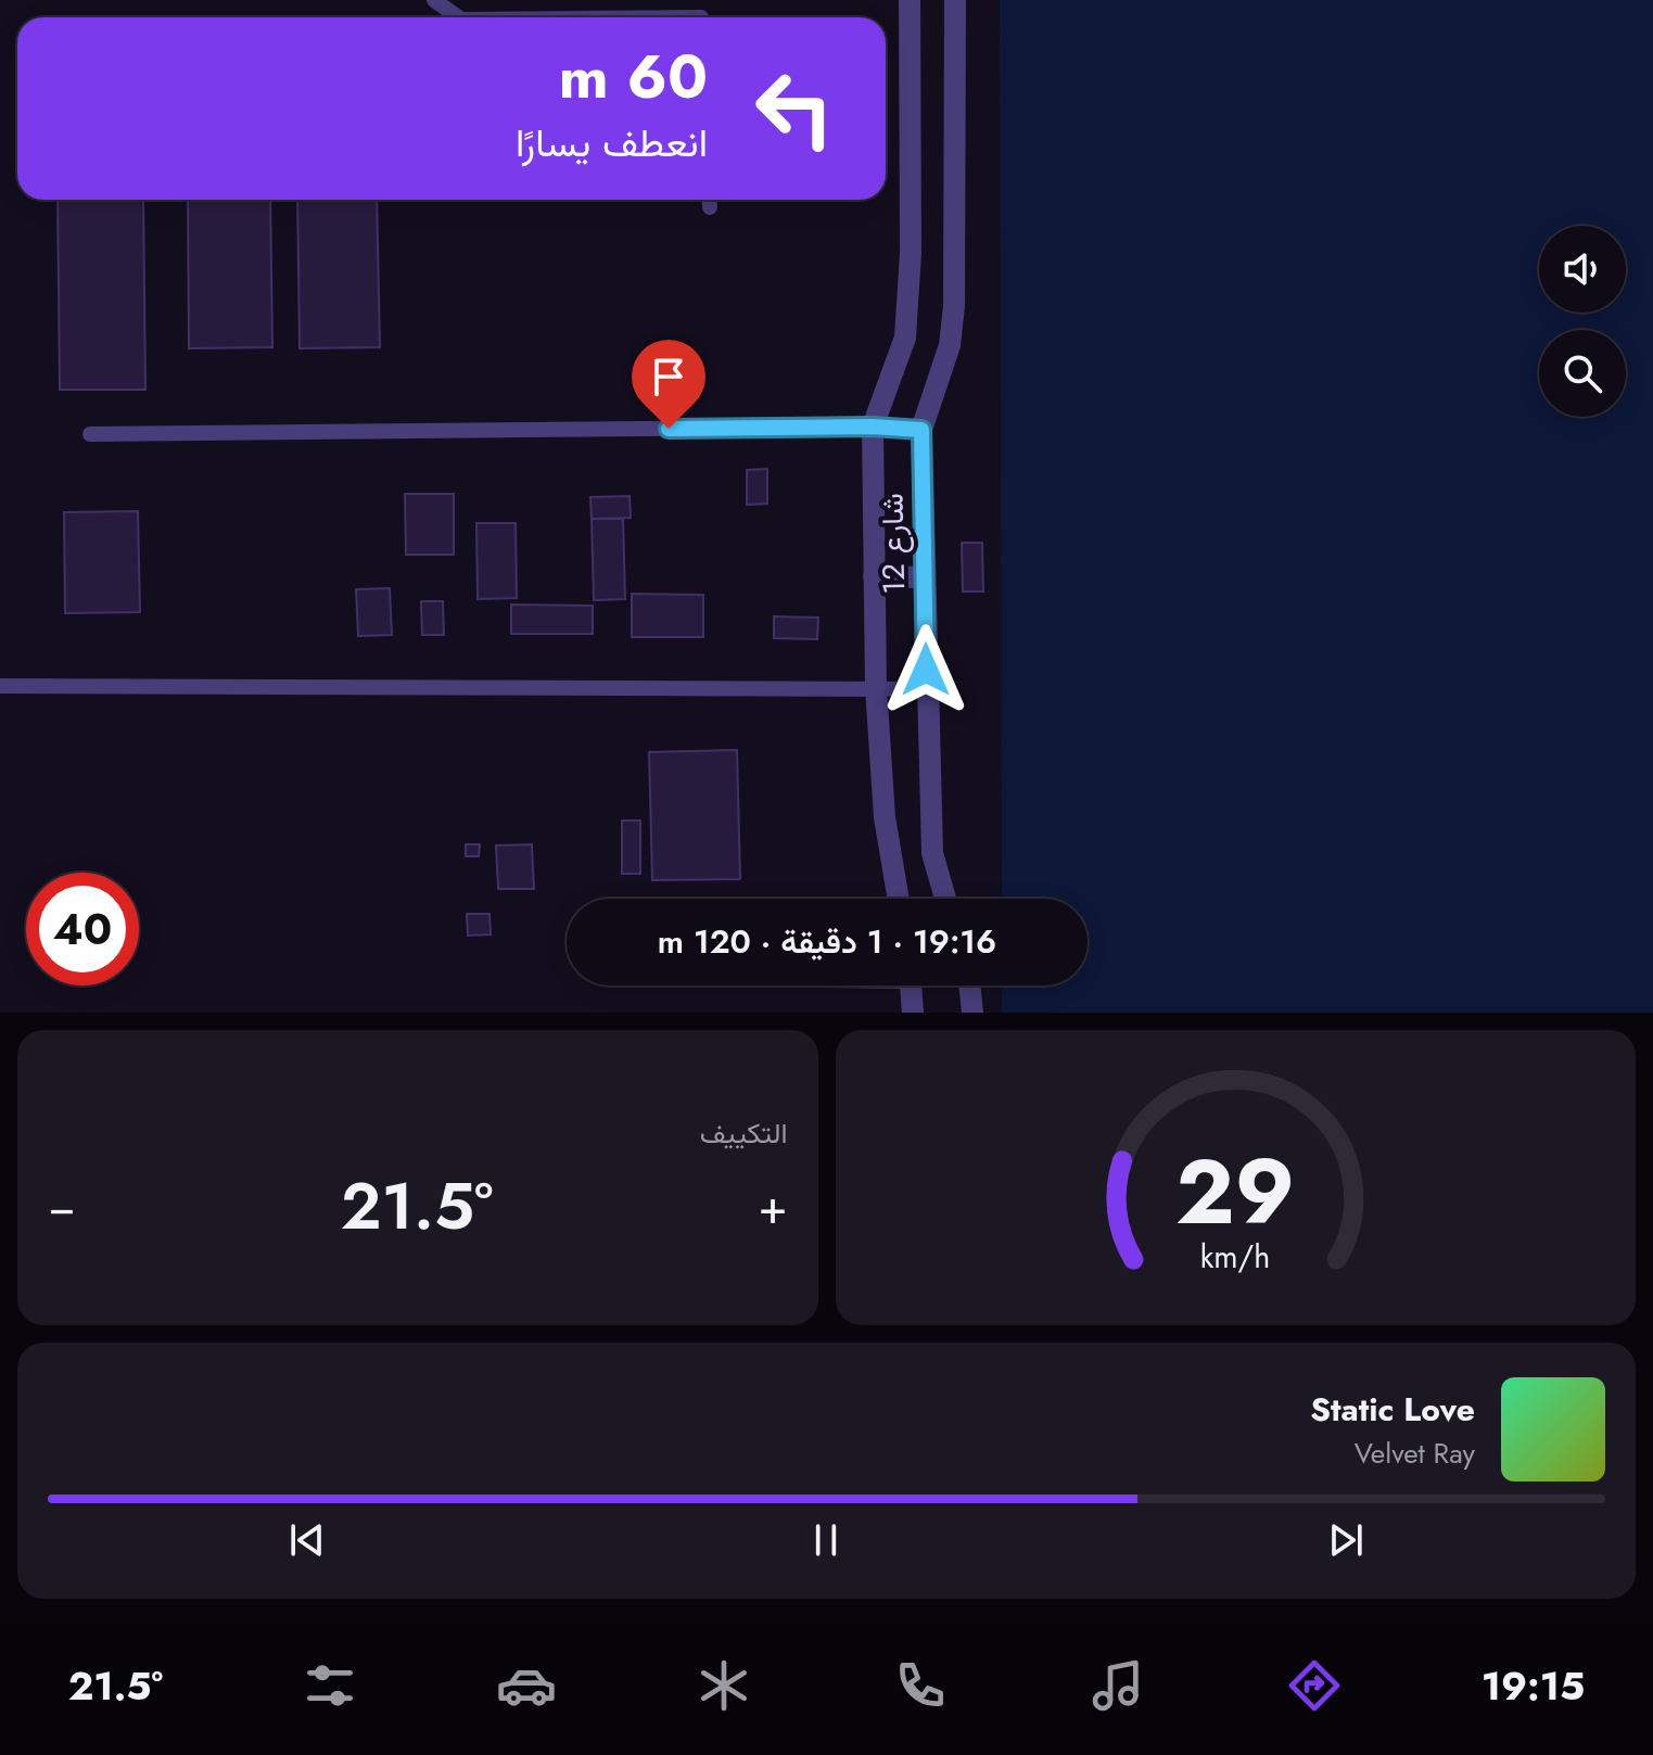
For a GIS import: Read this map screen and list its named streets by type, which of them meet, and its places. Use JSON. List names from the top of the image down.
{
  "streets": {
    "street": ["شارع 12"]
  },
  "page": {
    "turn": ["60 m", "انعطف يسارًا"],
    "limit": "40",
    "trip": "19:16 · 1 دقيقة · 120 m",
    "tile": "التكييف",
    "heat": ["−", "21.5°", "+"],
    "song": ["Static Love", "Velvet Ray"],
    "tabs": ["19:15", "21.5°"],
    "gauge": ["29", "km/h"]
  }
}
